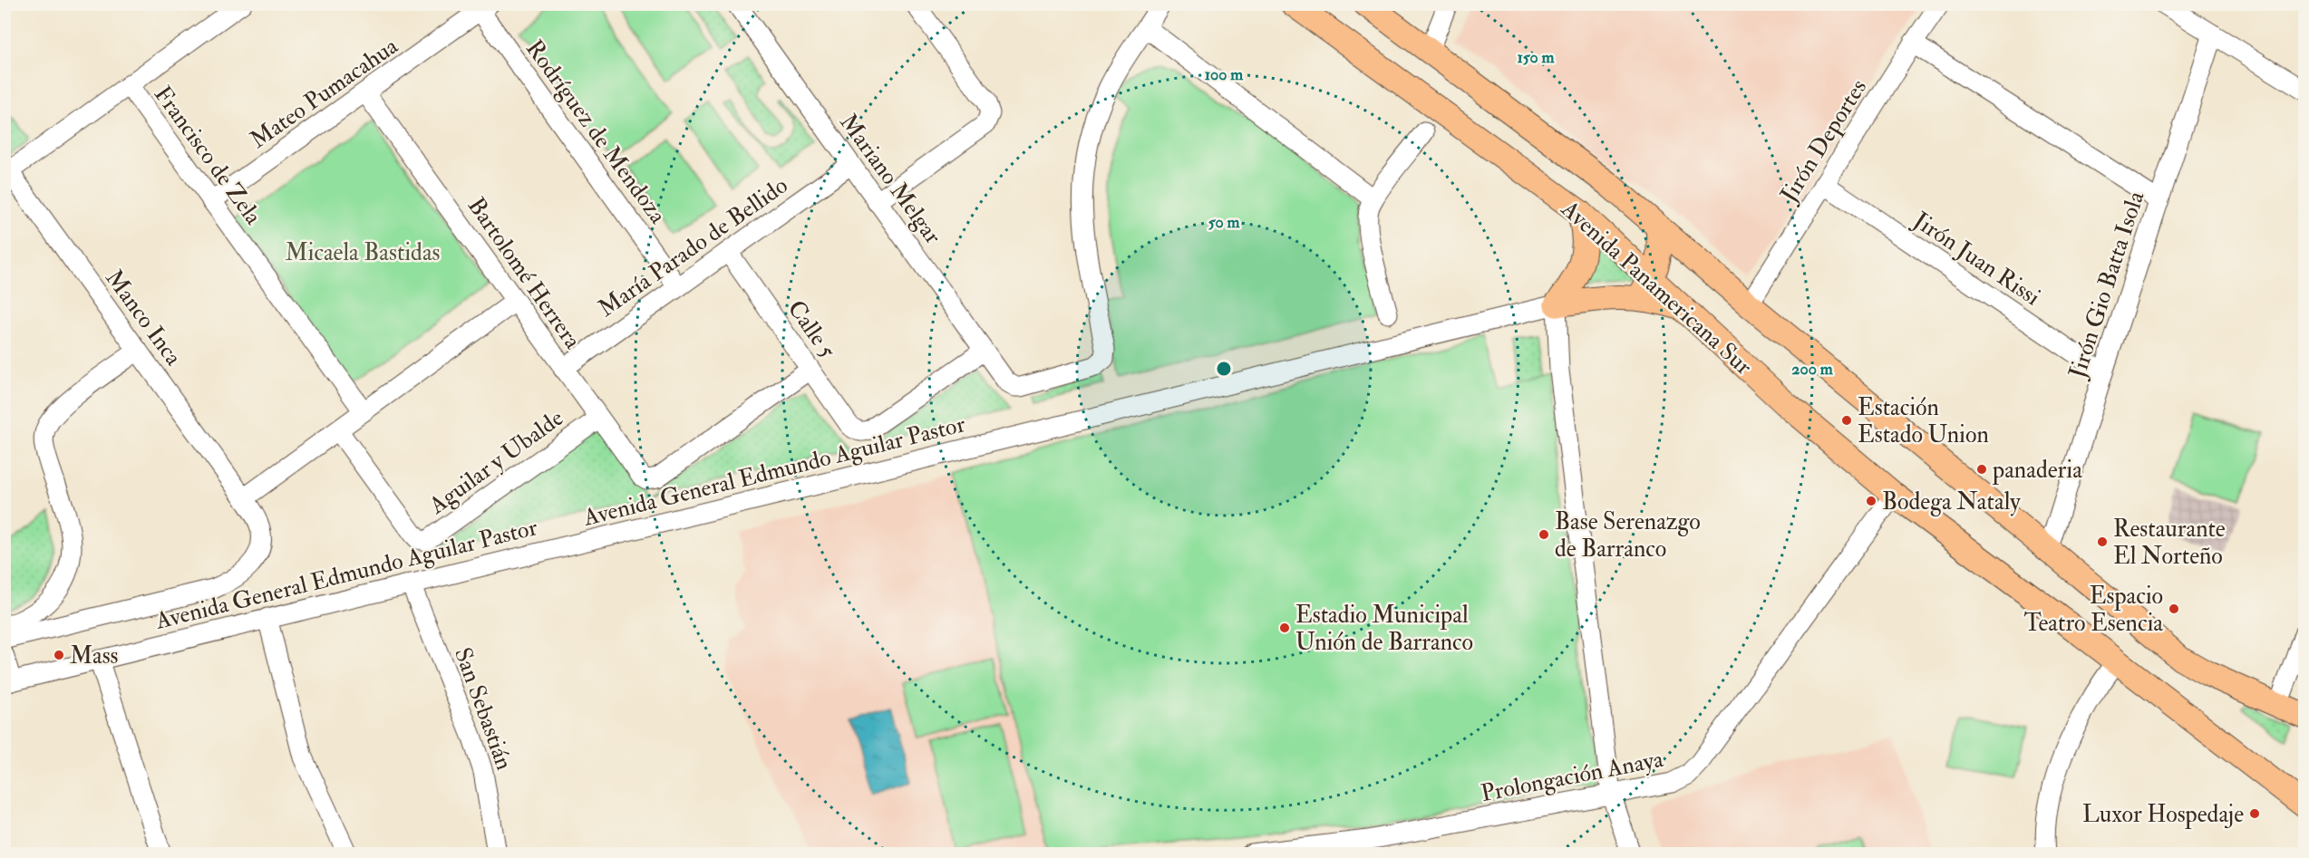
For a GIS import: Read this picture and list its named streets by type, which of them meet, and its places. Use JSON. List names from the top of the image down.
{
  "streets": {
    "main road": ["Avenida Panamericana Sur"],
    "street": [
      "Mateo Pumacahua",
      "Rodríguez de Mendoza",
      "Jirón Deportes",
      "Francisco de Zela",
      "Mariano Melgar",
      "María Parado de Bellido",
      "Jirón Juan Rissi",
      "Bartolomé Herrera",
      "Jirón Gio Batta Isola",
      "Manco Inca",
      "Calle 5",
      "Aguilar y Ubalde",
      "Avenida General Edmundo Aguilar Pastor",
      "San Sebastián",
      "Prolongación Anaya"
    ]
  },
  "crossings": [
    ["Mateo Pumacahua", "Rodríguez de Mendoza"],
    ["Mateo Pumacahua", "Francisco de Zela"],
    ["Mateo Pumacahua", "Bartolomé Herrera"],
    ["Rodríguez de Mendoza", "María Parado de Bellido"],
    ["Jirón Deportes", "Jirón Juan Rissi"],
    ["Jirón Deportes", "Avenida Panamericana Sur"],
    ["Mariano Melgar", "María Parado de Bellido"],
    ["Mariano Melgar", "Calle 5"],
    ["María Parado de Bellido", "Bartolomé Herrera"],
    ["María Parado de Bellido", "Calle 5"],
    ["Jirón Juan Rissi", "Jirón Gio Batta Isola"],
    ["Bartolomé Herrera", "Calle 5"],
    ["Bartolomé Herrera", "Aguilar y Ubalde"],
    ["Jirón Gio Batta Isola", "Avenida Panamericana Sur"],
    ["Avenida Panamericana Sur", "Prolongación Anaya"],
    ["Avenida General Edmundo Aguilar Pastor", "San Sebastián"]
  ],
  "parks": ["Micaela Bastidas"],
  "places": [
    "Estación Estado Union",
    "panaderia",
    "Bodega Nataly",
    "Base Serenazgo de Barranco",
    "Restaurante El Norteño",
    "Espacio Teatro Esencia",
    "Estadio Municipal Unión de Barranco",
    "Mass",
    "Luxor Hospedaje"
  ],
  "rings": [
    "150 m",
    "100 m",
    "50 m",
    "200 m"
  ]
}
